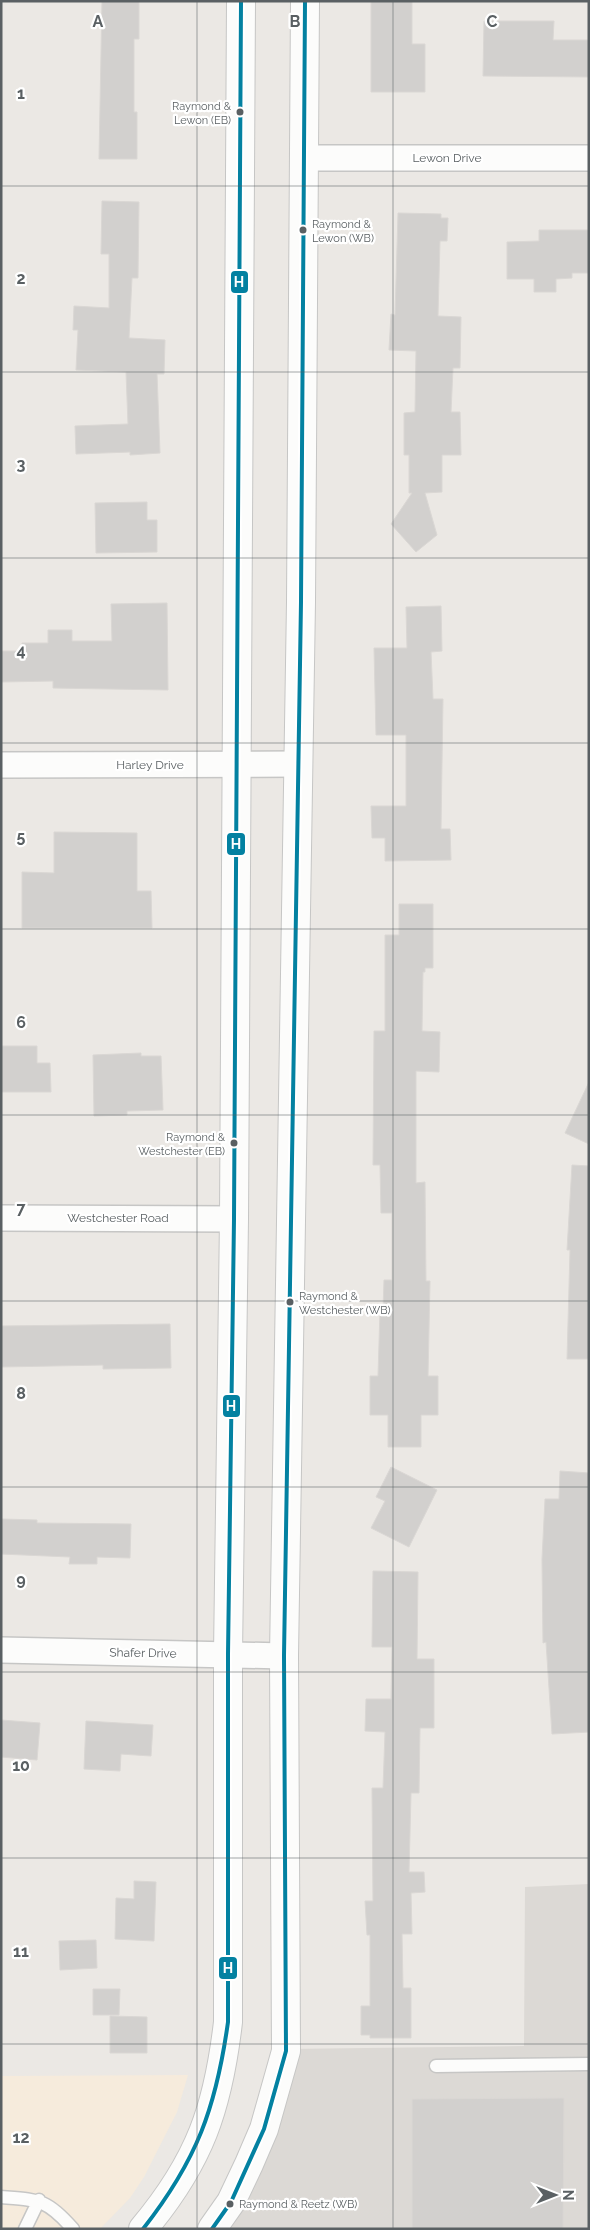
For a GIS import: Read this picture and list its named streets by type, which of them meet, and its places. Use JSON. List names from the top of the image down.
{
  "streets": {
    "street": [
      "Lewon Drive",
      "Harley Drive",
      "Westchester Road",
      "Shafer Drive"
    ]
  },
  "places": [
    "Raymond & Lewon (EB)",
    "Raymond & Lewon (WB)",
    "Raymond & Westchester (EB)",
    "Raymond & Westchester (WB)",
    "Raymond & Reetz (WB)"
  ],
  "lines": ["transit line H"],
  "north": "right",
  "grid": {
    "columns": ["A", "B", "C"],
    "rows": [
      "1",
      "2",
      "3",
      "4",
      "5",
      "6",
      "7",
      "8",
      "9",
      "10",
      "11",
      "12"
    ]
  }
}
